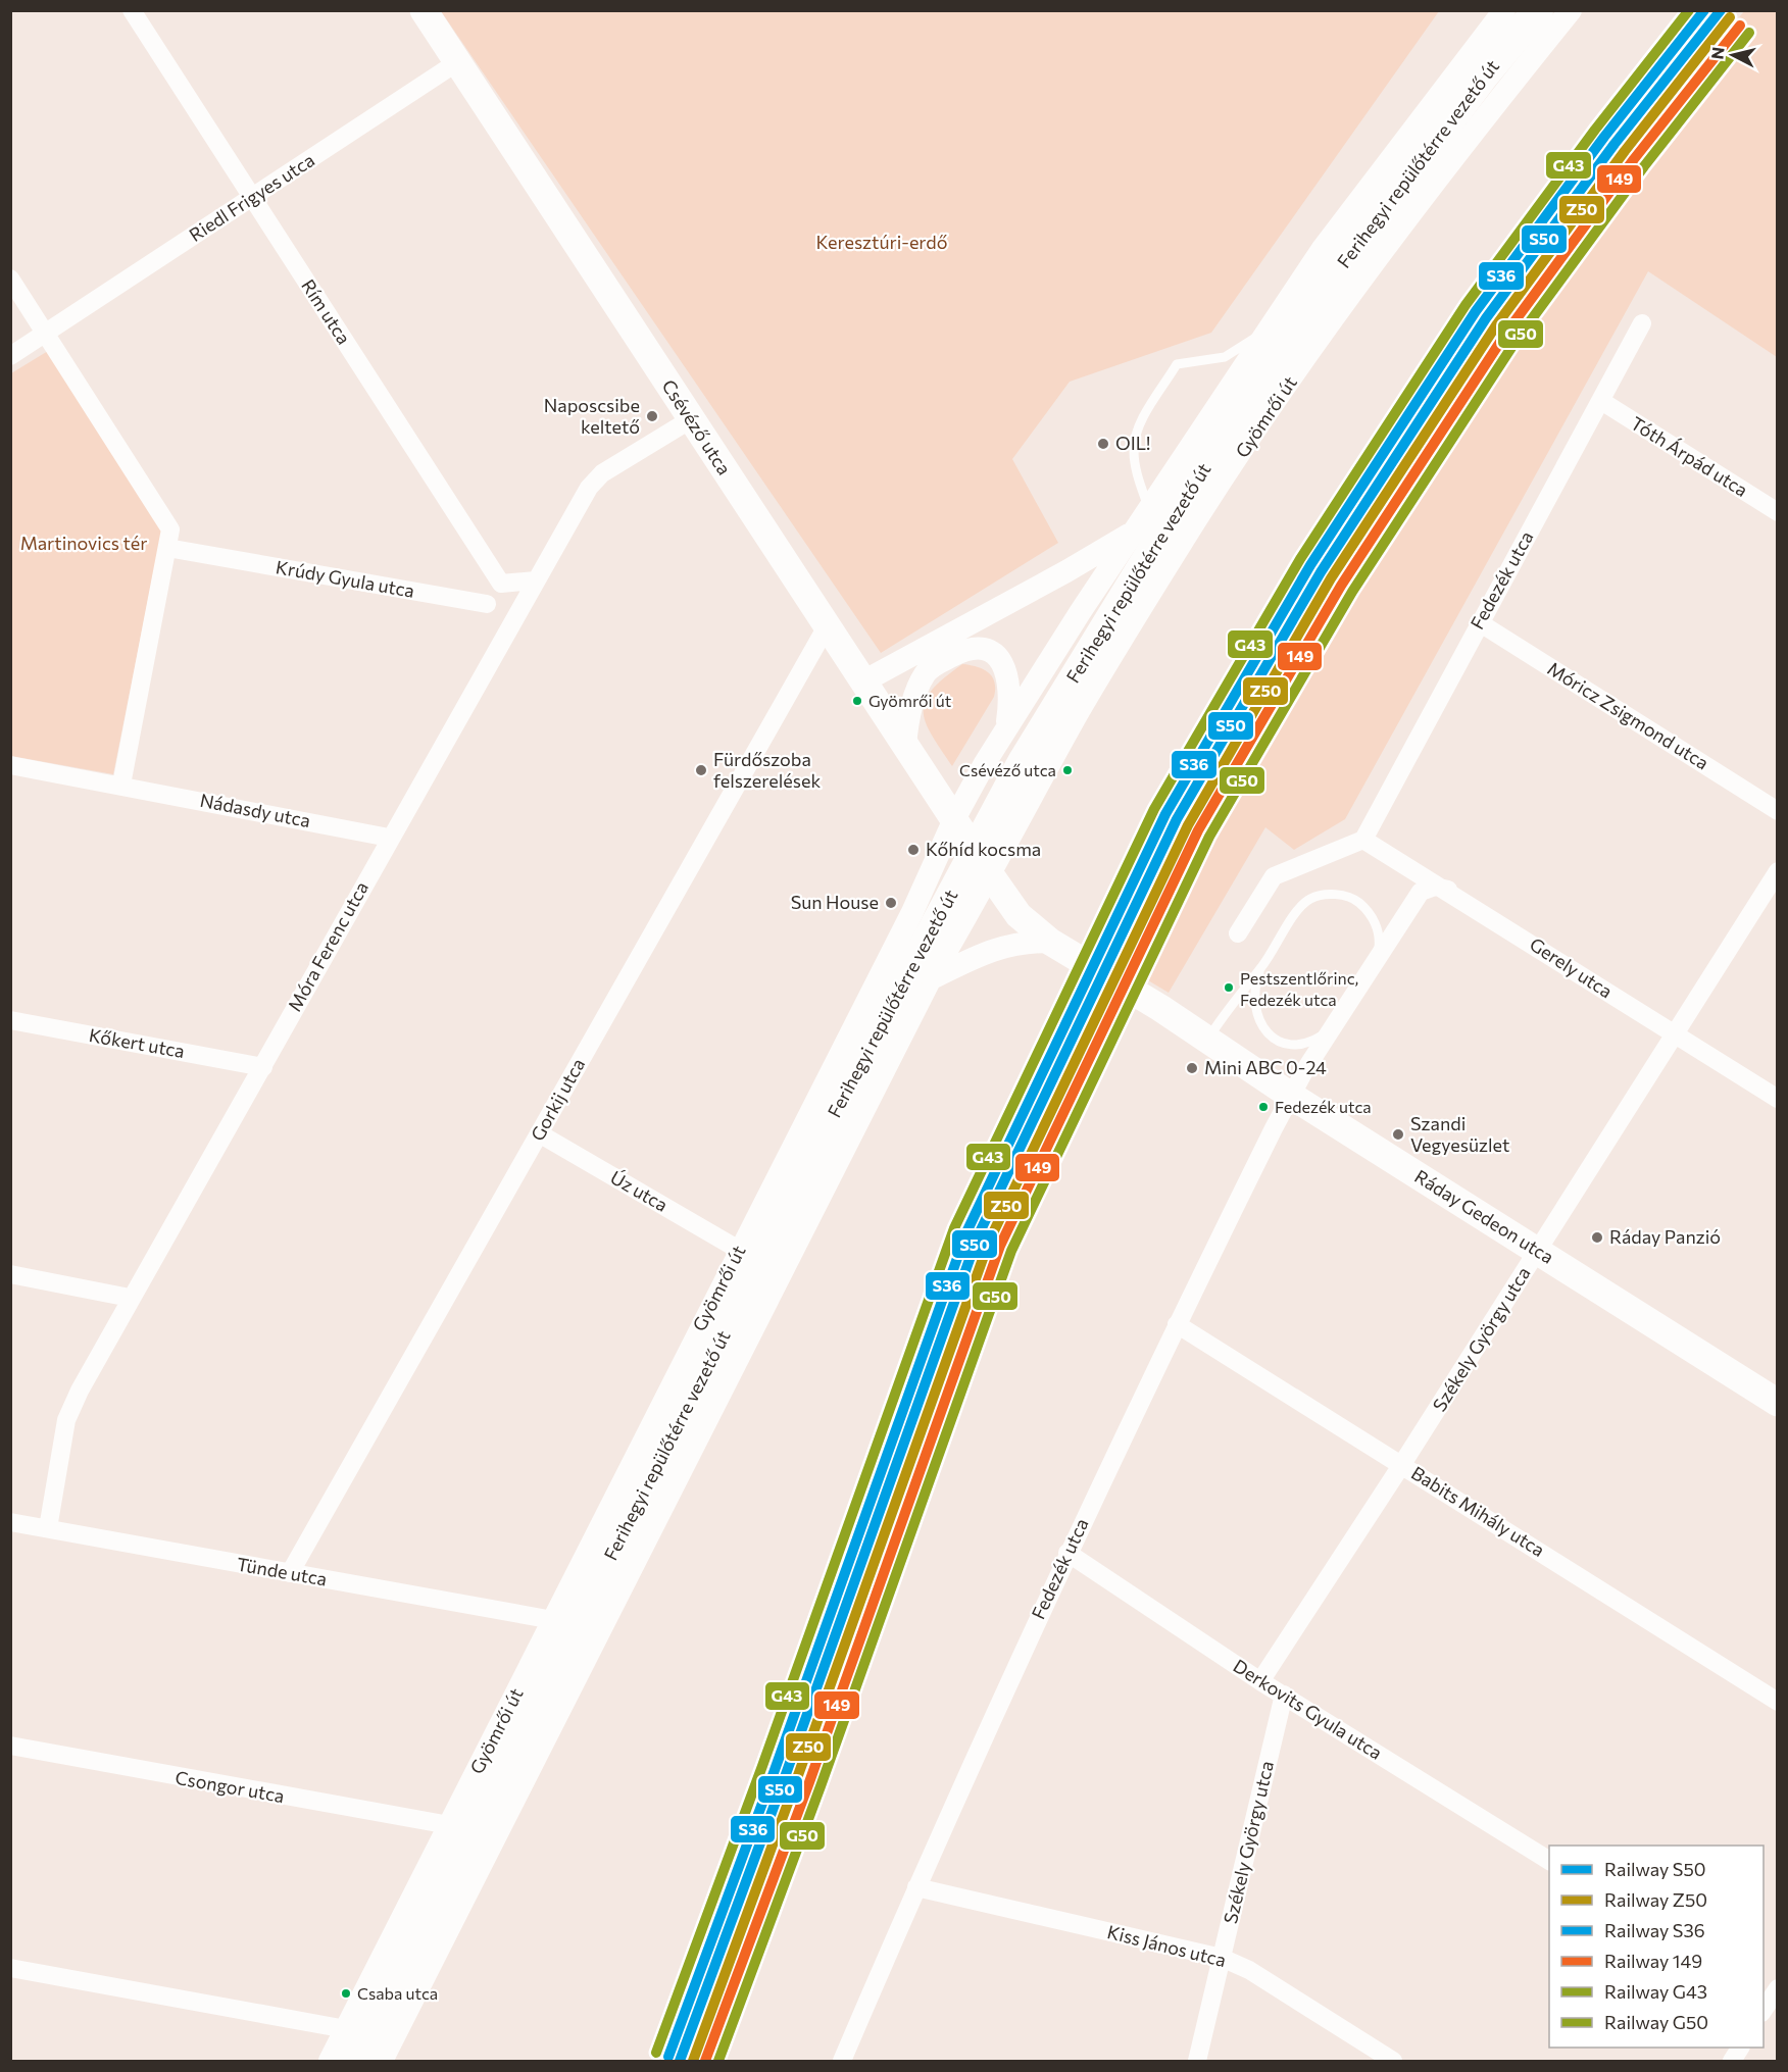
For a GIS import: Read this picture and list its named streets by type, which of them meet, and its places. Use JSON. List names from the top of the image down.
{
  "streets": {
    "main road": ["Ferihegyi repülőtérre vezető út", "Csévéző utca", "Ráday Gedeon utca"],
    "street": [
      "Riedl Frigyes utca",
      "Rím utca",
      "Gyömrői út",
      "Tóth Árpád utca",
      "Krúdy Gyula utca",
      "Fedezék utca",
      "Móricz Zsigmond utca",
      "Nádasdy utca",
      "Móra Ferenc utca",
      "Gerely utca",
      "Kőkert utca",
      "Gorkij utca",
      "Úz utca",
      "Székely György utca",
      "Babits Mihály utca",
      "Tünde utca",
      "Derkovits Gyula utca",
      "Csongor utca",
      "Kiss János utca"
    ]
  },
  "crossings": [
    ["Ferihegyi repülőtérre vezető út", "Gyömrői út"],
    ["Riedl Frigyes utca", "Rím utca"],
    ["Riedl Frigyes utca", "Csévéző utca"],
    ["Gyömrői út", "Csévéző utca"],
    ["Gyömrői út", "Úz utca"],
    ["Gyömrői út", "Ráday Gedeon utca"],
    ["Gyömrői út", "Tünde utca"],
    ["Gyömrői út", "Csongor utca"],
    ["Csévéző utca", "Móra Ferenc utca"],
    ["Csévéző utca", "Gorkij utca"],
    ["Csévéző utca", "Ráday Gedeon utca"],
    ["Tóth Árpád utca", "Fedezék utca"],
    ["Fedezék utca", "Móricz Zsigmond utca"],
    ["Fedezék utca", "Gerely utca"],
    ["Fedezék utca", "Ráday Gedeon utca"],
    ["Fedezék utca", "Babits Mihály utca"],
    ["Fedezék utca", "Derkovits Gyula utca"],
    ["Fedezék utca", "Kiss János utca"],
    ["Nádasdy utca", "Móra Ferenc utca"],
    ["Móra Ferenc utca", "Kőkert utca"],
    ["Móra Ferenc utca", "Tünde utca"],
    ["Gerely utca", "Székely György utca"],
    ["Gorkij utca", "Úz utca"],
    ["Gorkij utca", "Tünde utca"],
    ["Ráday Gedeon utca", "Székely György utca"],
    ["Székely György utca", "Babits Mihály utca"],
    ["Székely György utca", "Derkovits Gyula utca"],
    ["Székely György utca", "Kiss János utca"]
  ],
  "parks": ["Keresztúri-erdő", "Martinovics tér"],
  "places": [
    "Naposcsibe keltető",
    "OIL!",
    "Gyömrői út",
    "Fürdőszoba felszerelések",
    "Csévéző utca",
    "Kőhíd kocsma",
    "Sun House",
    "Pestszentlőrinc, Fedezék utca",
    "Mini ABC 0-24",
    "Fedezék utca",
    "Szandi Vegyesüzlet",
    "Ráday Panzió",
    "Csaba utca"
  ],
  "lines": [
    "rail line S50",
    "rail line S36",
    "rail line G43",
    "rail line Z50",
    "rail line 149",
    "rail line G50"
  ],
  "legend": [
    "Railway S50",
    "Railway Z50",
    "Railway S36",
    "Railway 149",
    "Railway G43",
    "Railway G50"
  ],
  "north": "left"
}
